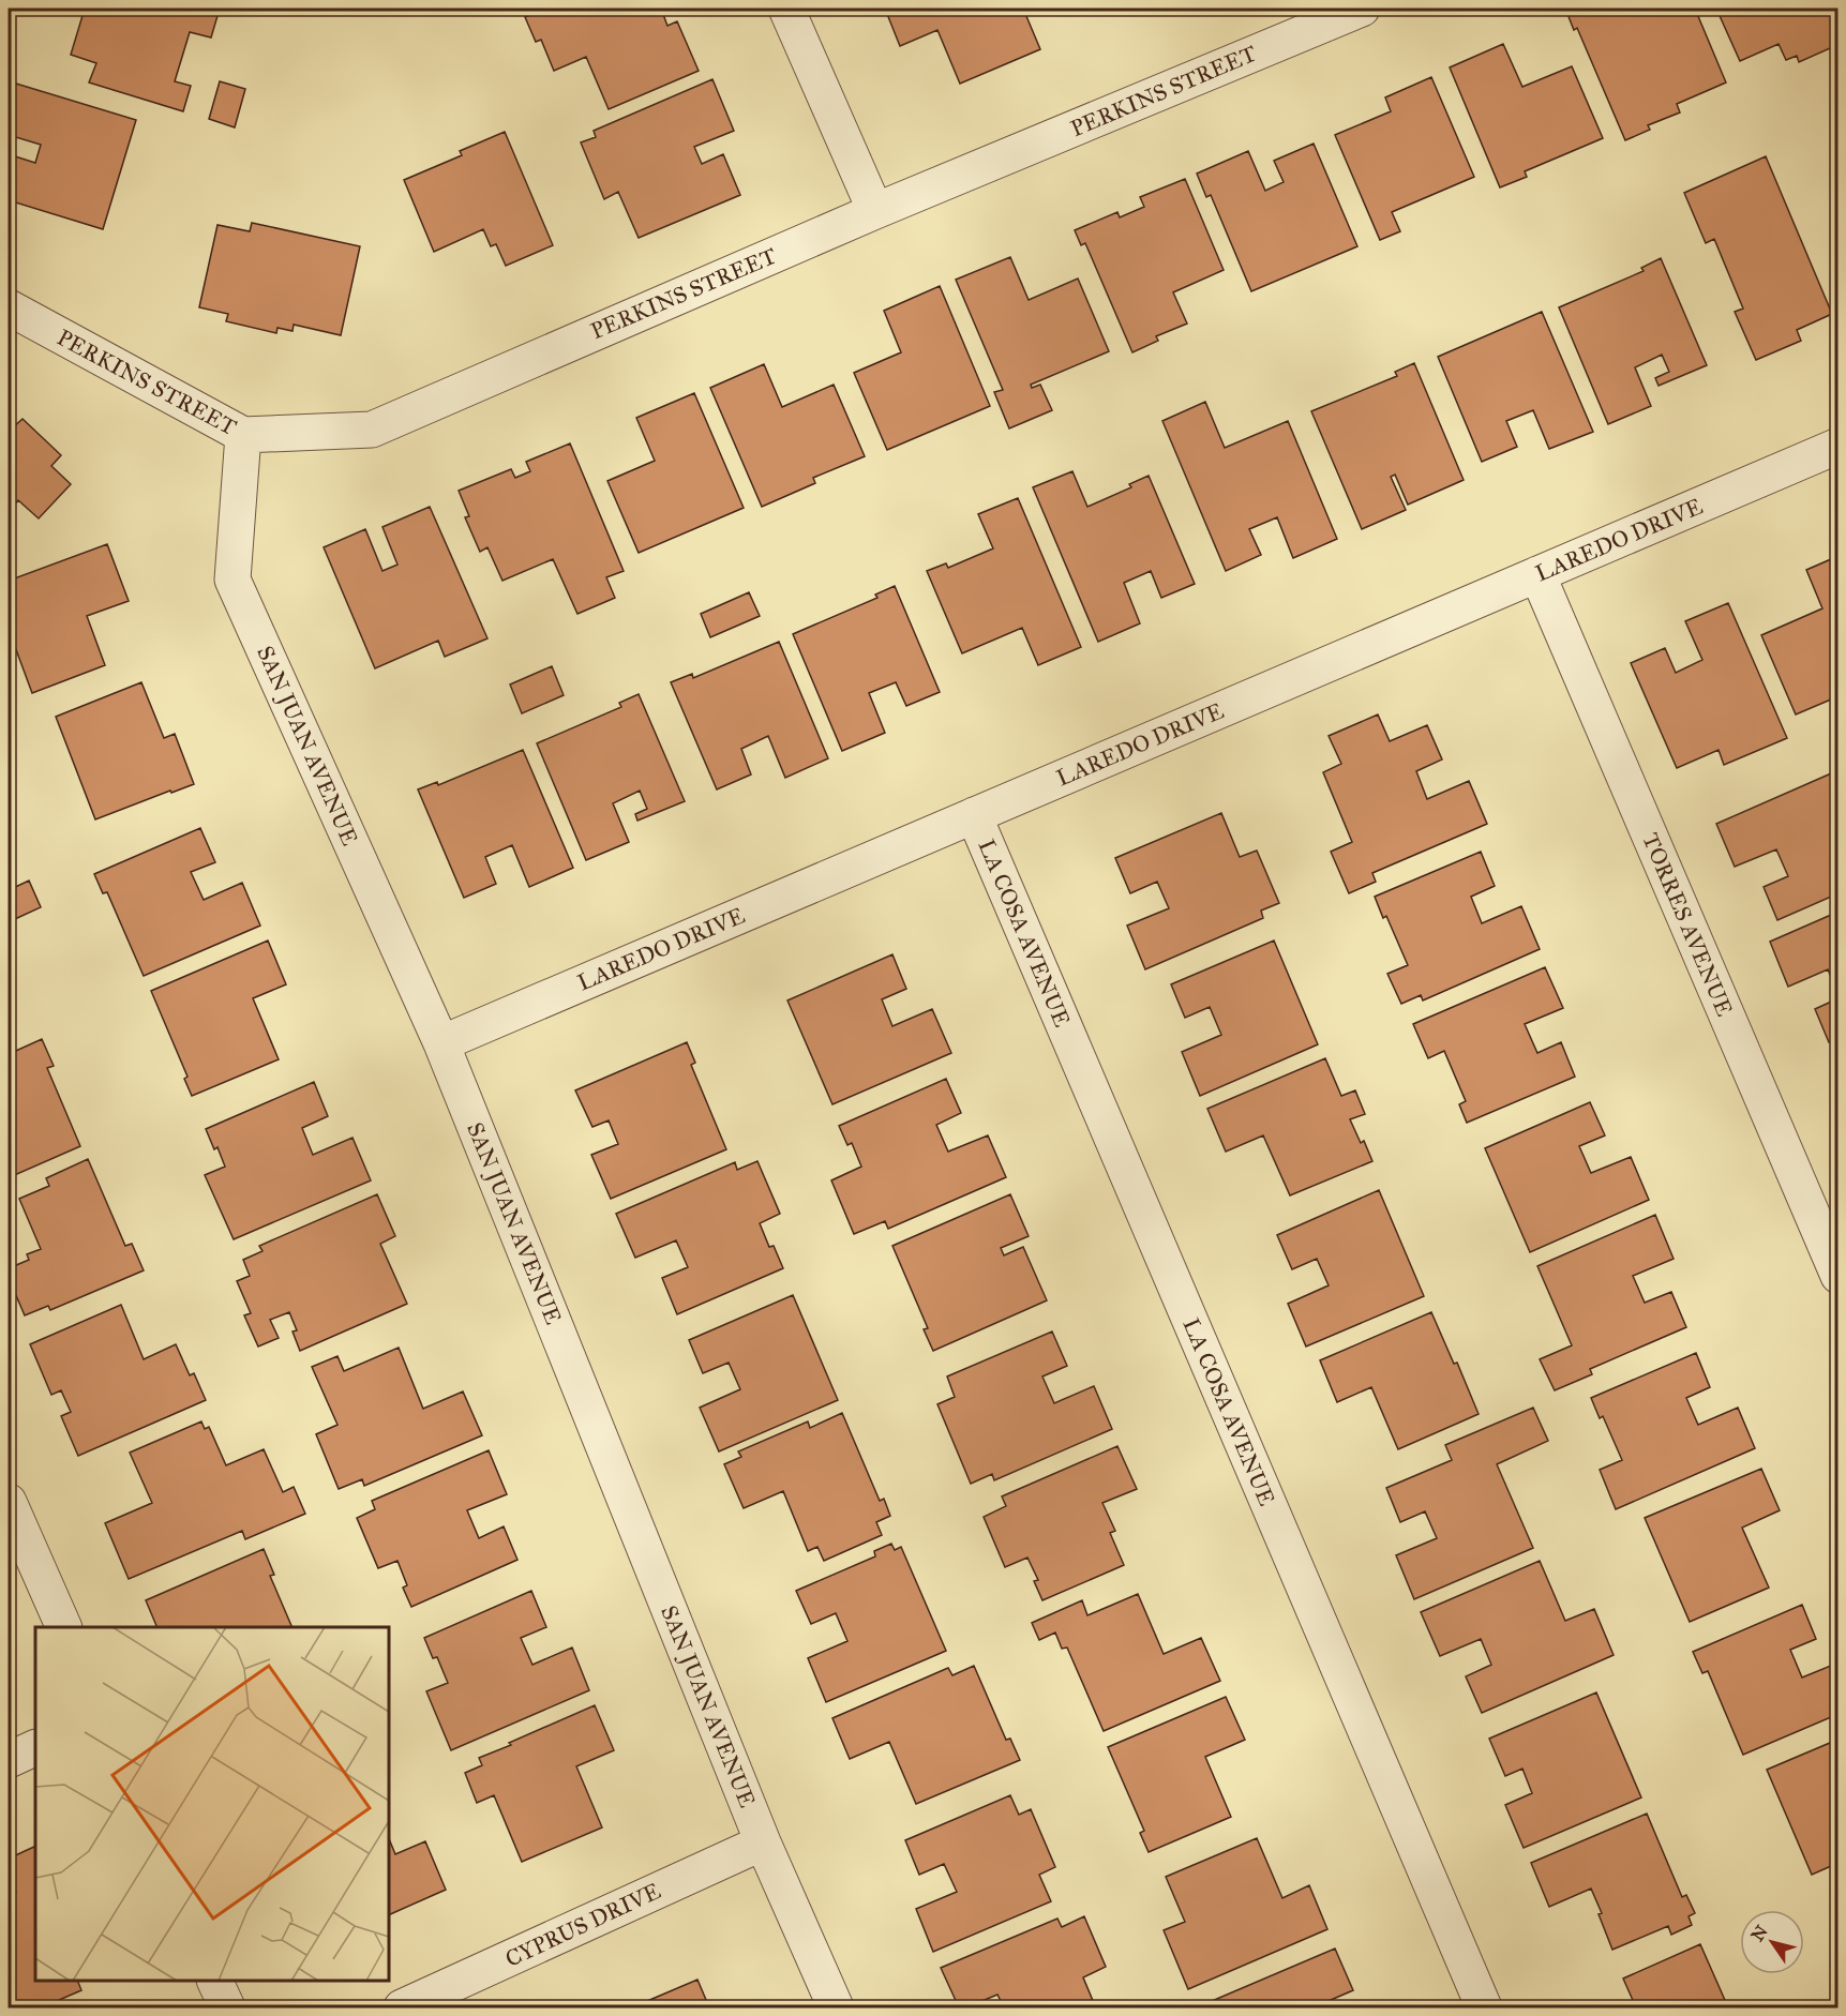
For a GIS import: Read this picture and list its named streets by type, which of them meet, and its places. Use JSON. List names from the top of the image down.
{
  "streets": {
    "street": [
      "PERKINS STREET",
      "LAREDO DRIVE",
      "SAN JUAN AVENUE",
      "TORRES AVENUE",
      "LA COSA AVENUE",
      "CYPRUS DRIVE"
    ]
  },
  "crossings": [
    ["PERKINS STREET", "SAN JUAN AVENUE"],
    ["LAREDO DRIVE", "SAN JUAN AVENUE"],
    ["LAREDO DRIVE", "TORRES AVENUE"],
    ["LAREDO DRIVE", "LA COSA AVENUE"],
    ["SAN JUAN AVENUE", "CYPRUS DRIVE"]
  ],
  "north": "top left"
}
